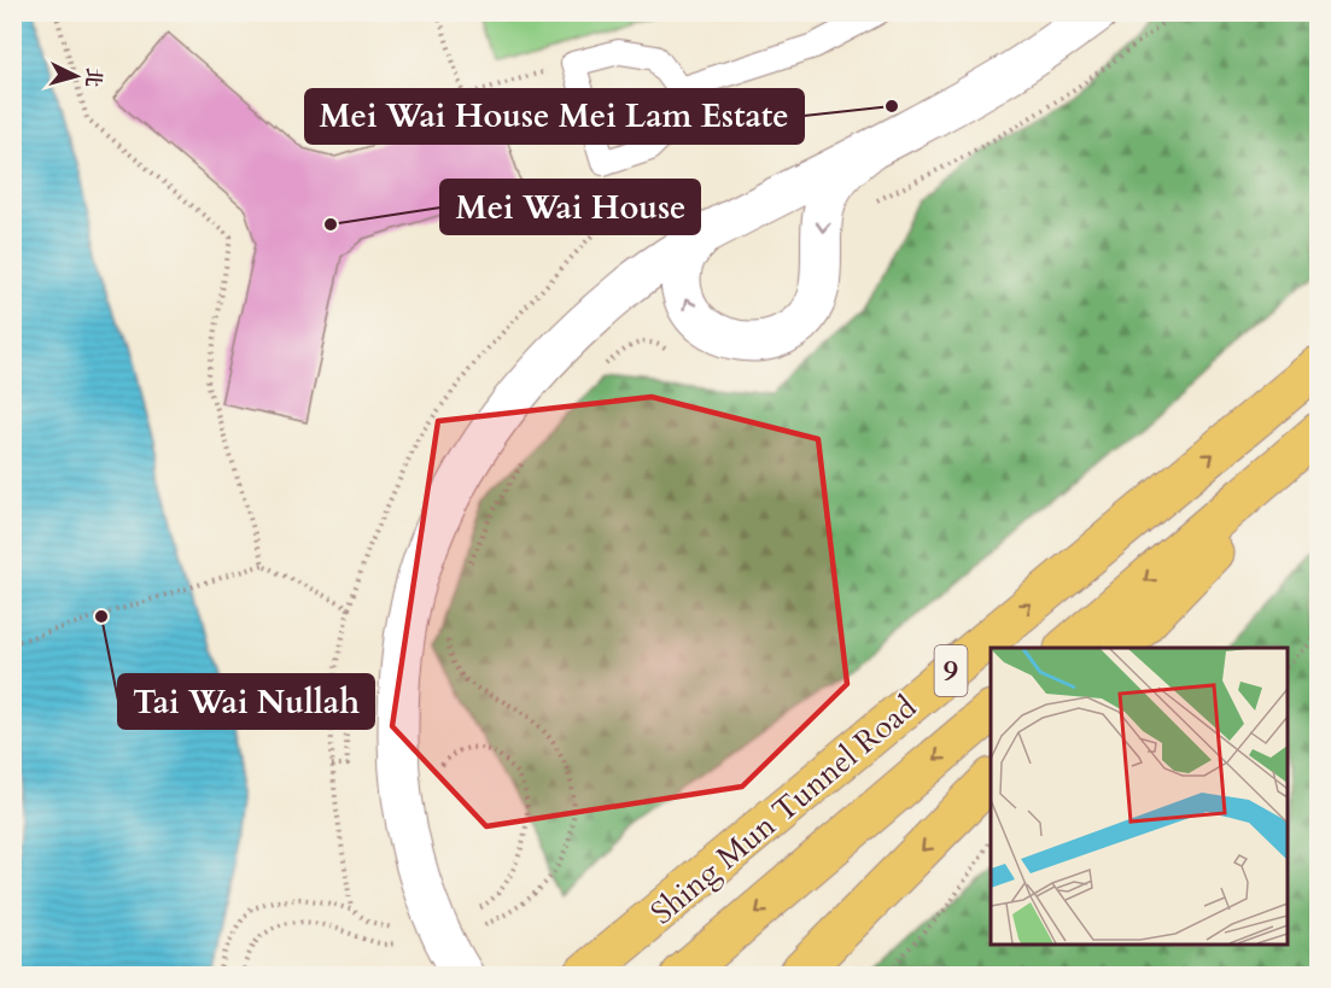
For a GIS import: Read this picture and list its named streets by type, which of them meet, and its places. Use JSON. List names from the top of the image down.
{
  "streets": {
    "highway": ["9", "Shing Mun Tunnel Road"]
  },
  "places": ["Mei Wai House Mei Lam Estate", "Mei Wai House", "Tai Wai Nullah"],
  "north": "right"
}
